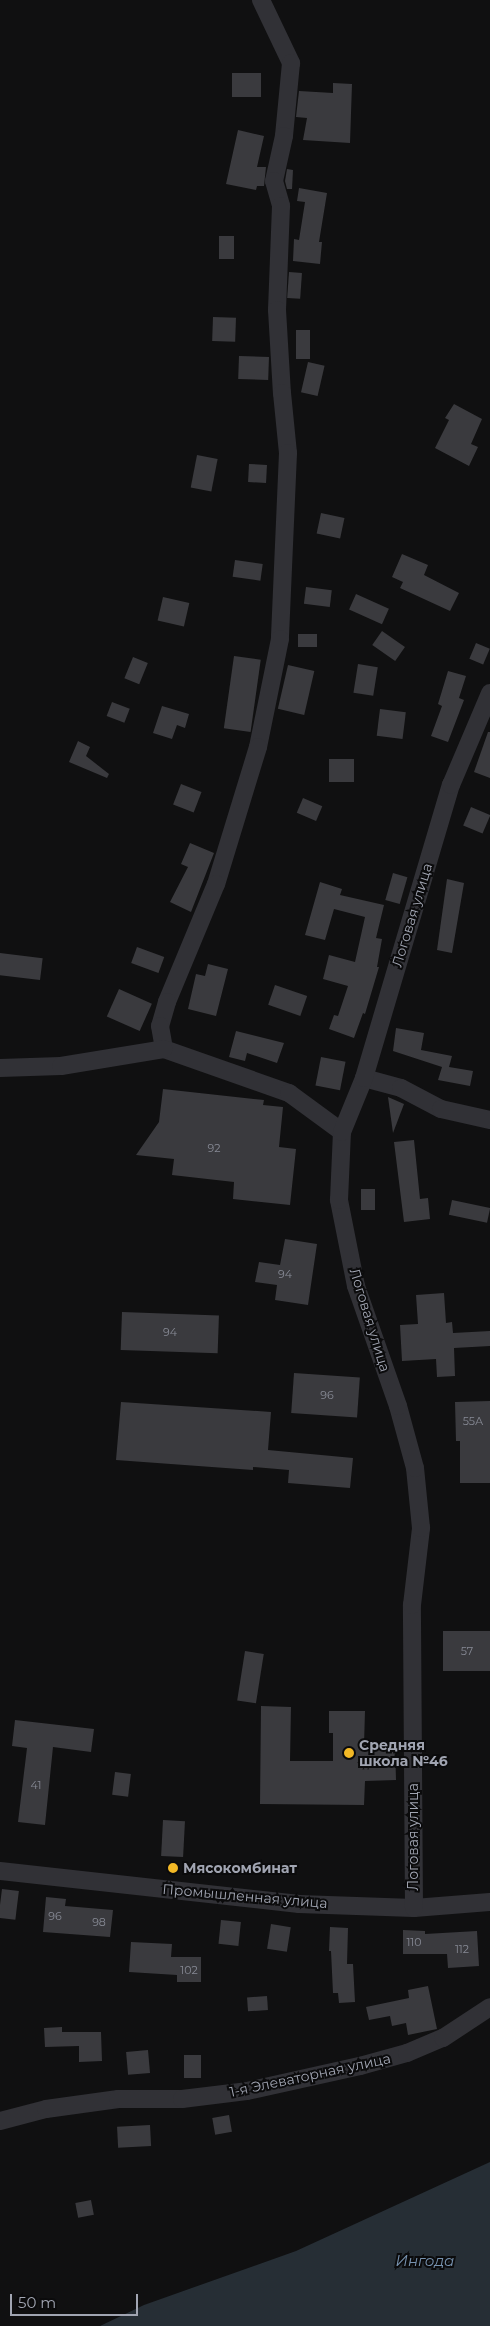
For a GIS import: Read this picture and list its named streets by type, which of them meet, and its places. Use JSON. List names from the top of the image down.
{
  "streets": {
    "street": ["Логовая улица", "Промышленная улица", "1-я Элеваторная улица"]
  },
  "crossings": [
    ["Логовая улица", "Промышленная улица"]
  ],
  "water": ["Ингода"],
  "places": ["Средняя школа №46", "Мясокомбинат"],
  "house_numbers": [
    "92",
    "94",
    "94",
    "96",
    "55А",
    "57",
    "41",
    "96",
    "98",
    "110",
    "112",
    "102"
  ],
  "scale_bar": "50 m"
}
